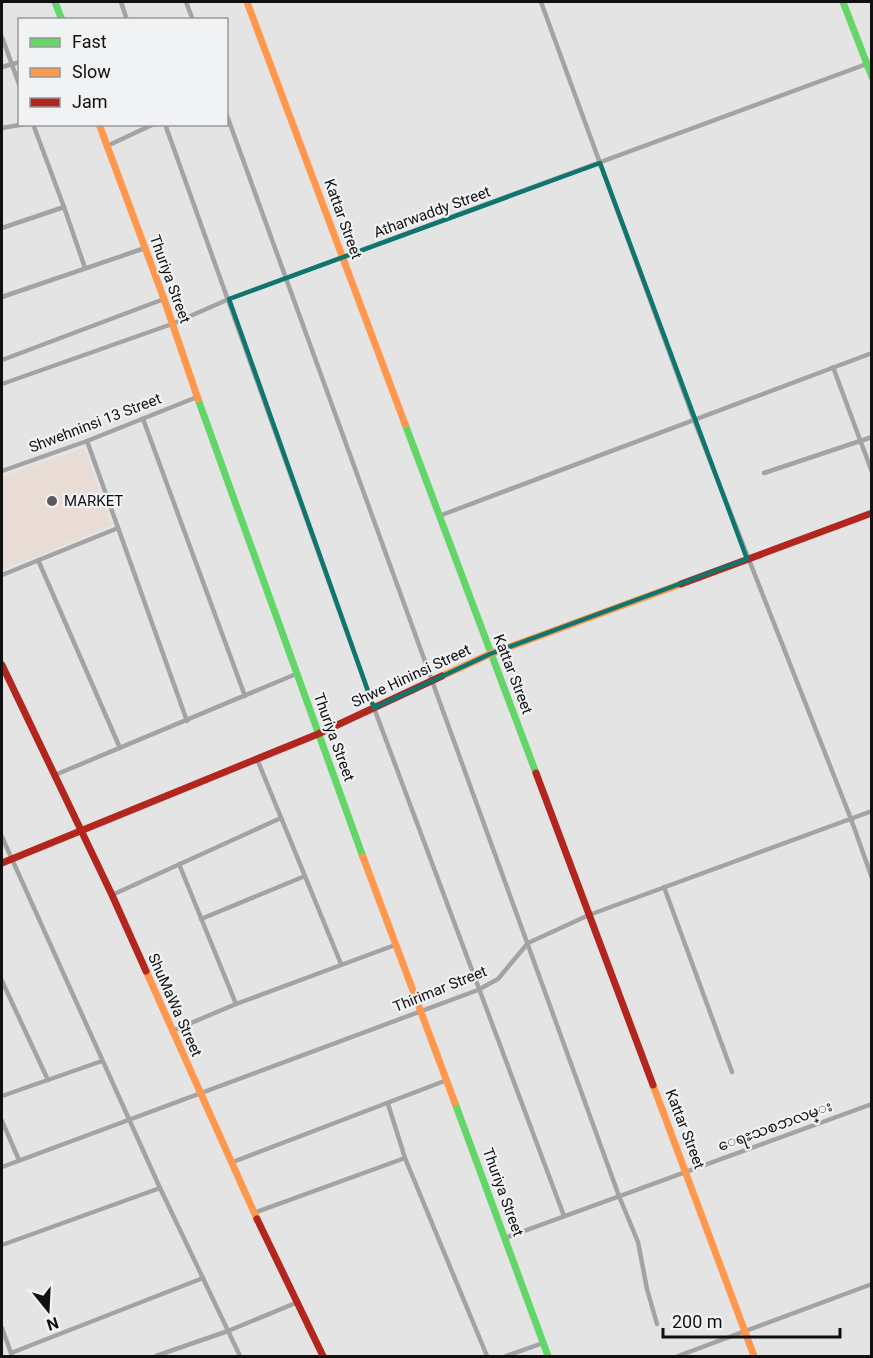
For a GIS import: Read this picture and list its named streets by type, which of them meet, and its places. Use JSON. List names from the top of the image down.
{
  "streets": {
    "street": [
      "Atharwaddy Street",
      "Kattar Street",
      "Thuriya Street",
      "Shwehninsi 13 Street",
      "Shwe Hininsi Street",
      "Thirimar Street",
      "ShuMaWa Street",
      "ေရႊသစၥာလမ္း"
    ]
  },
  "crossings": [
    ["Atharwaddy Street", "Kattar Street"],
    ["Atharwaddy Street", "Thuriya Street"],
    ["Kattar Street", "Shwe Hininsi Street"],
    ["Kattar Street", "Thirimar Street"],
    ["Kattar Street", "ေရႊသစၥာလမ္း"],
    ["Thuriya Street", "Shwehninsi 13 Street"],
    ["Thuriya Street", "Shwe Hininsi Street"],
    ["Thuriya Street", "Thirimar Street"],
    ["Thuriya Street", "ေရႊသစၥာလမ္း"],
    ["Shwe Hininsi Street", "ShuMaWa Street"],
    ["Thirimar Street", "ShuMaWa Street"]
  ],
  "places": ["MARKET"],
  "legend": ["Fast", "Slow", "Jam"],
  "scale_bar": "200 m",
  "north": "bottom"
}
